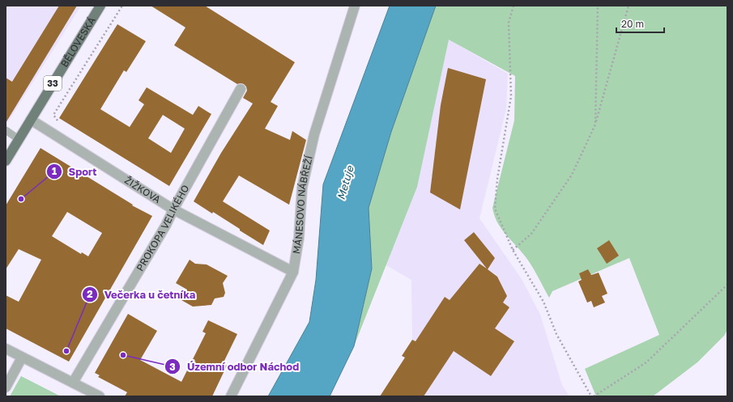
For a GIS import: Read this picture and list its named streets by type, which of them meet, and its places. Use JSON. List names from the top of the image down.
{
  "streets": {
    "main road": ["BĚLOVESKÁ", "33"],
    "street": ["ŽIŽKOVA", "MÁNESOVO NÁBŘEŽÍ", "PROKOPA VELIKÉHO"]
  },
  "crossings": [
    ["BĚLOVESKÁ", "ŽIŽKOVA"],
    ["ŽIŽKOVA", "MÁNESOVO NÁBŘEŽÍ"],
    ["ŽIŽKOVA", "PROKOPA VELIKÉHO"]
  ],
  "water": ["Metuje"],
  "places": ["Sport", "Večerka u četníka", "Územní odbor Náchod"],
  "scale_bar": "20 m"
}
